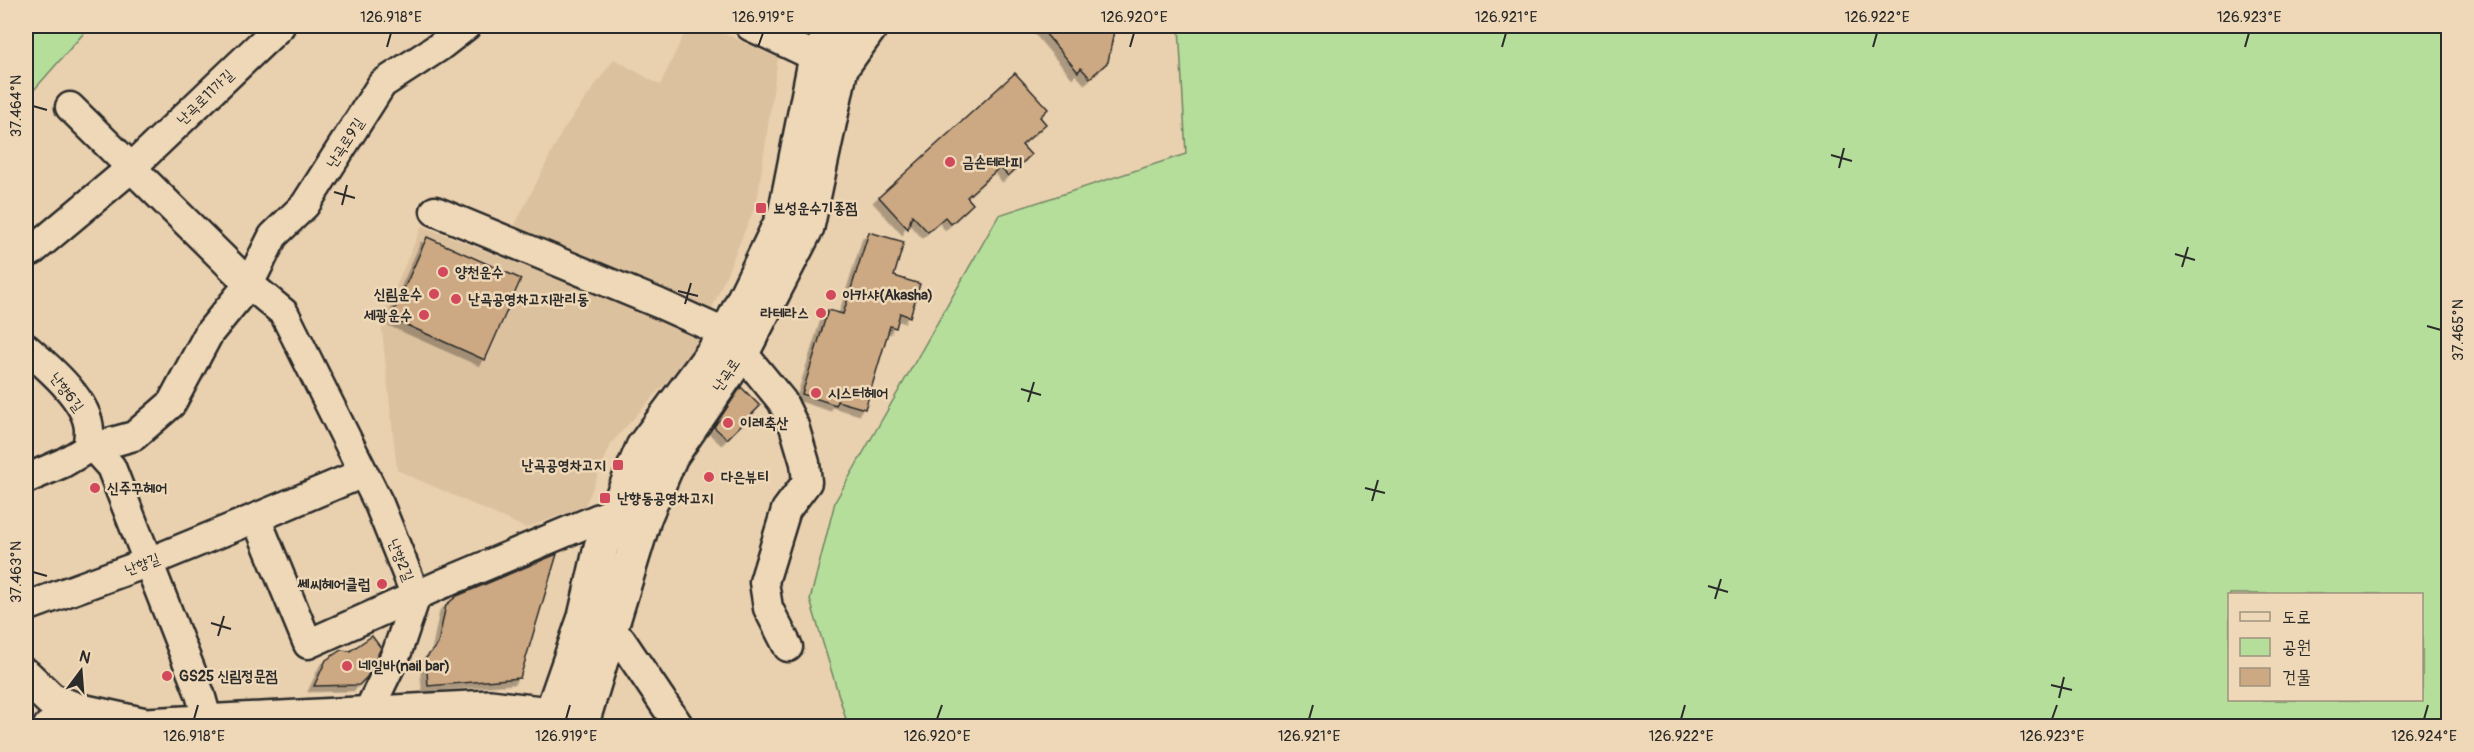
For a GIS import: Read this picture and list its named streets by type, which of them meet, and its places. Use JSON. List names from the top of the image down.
{
  "streets": {
    "main road": ["난곡로"],
    "street": [
      "난곡로11가길",
      "난곡로9길",
      "난향6길",
      "난향2길",
      "난향길"
    ]
  },
  "crossings": [
    ["난곡로9길", "난향6길"],
    ["난곡로9길", "난향2길"]
  ],
  "places": {
    "other": [
      "금손테라피",
      "양천운수",
      "신림운수",
      "아카샤(Akasha)",
      "난곡공영차고지관리동",
      "라테라스",
      "세광운수",
      "시스터헤어",
      "이레축산",
      "다은뷰티",
      "신주꾸헤어",
      "쎄씨헤어클럽",
      "네일바(nail bar)",
      "GS25 신림정문점"
    ],
    "transit": ["보성운수기종점", "난곡공영차고지", "난향동공영차고지"]
  },
  "legend": ["도로", "공원", "건물"],
  "north": "top",
  "coordinates": [
    "126.918°E",
    "126.919°E",
    "126.920°E",
    "126.921°E",
    "126.922°E",
    "126.923°E",
    "37.464°N",
    "37.465°N",
    "37.463°N",
    "126.924°E"
  ]
}
